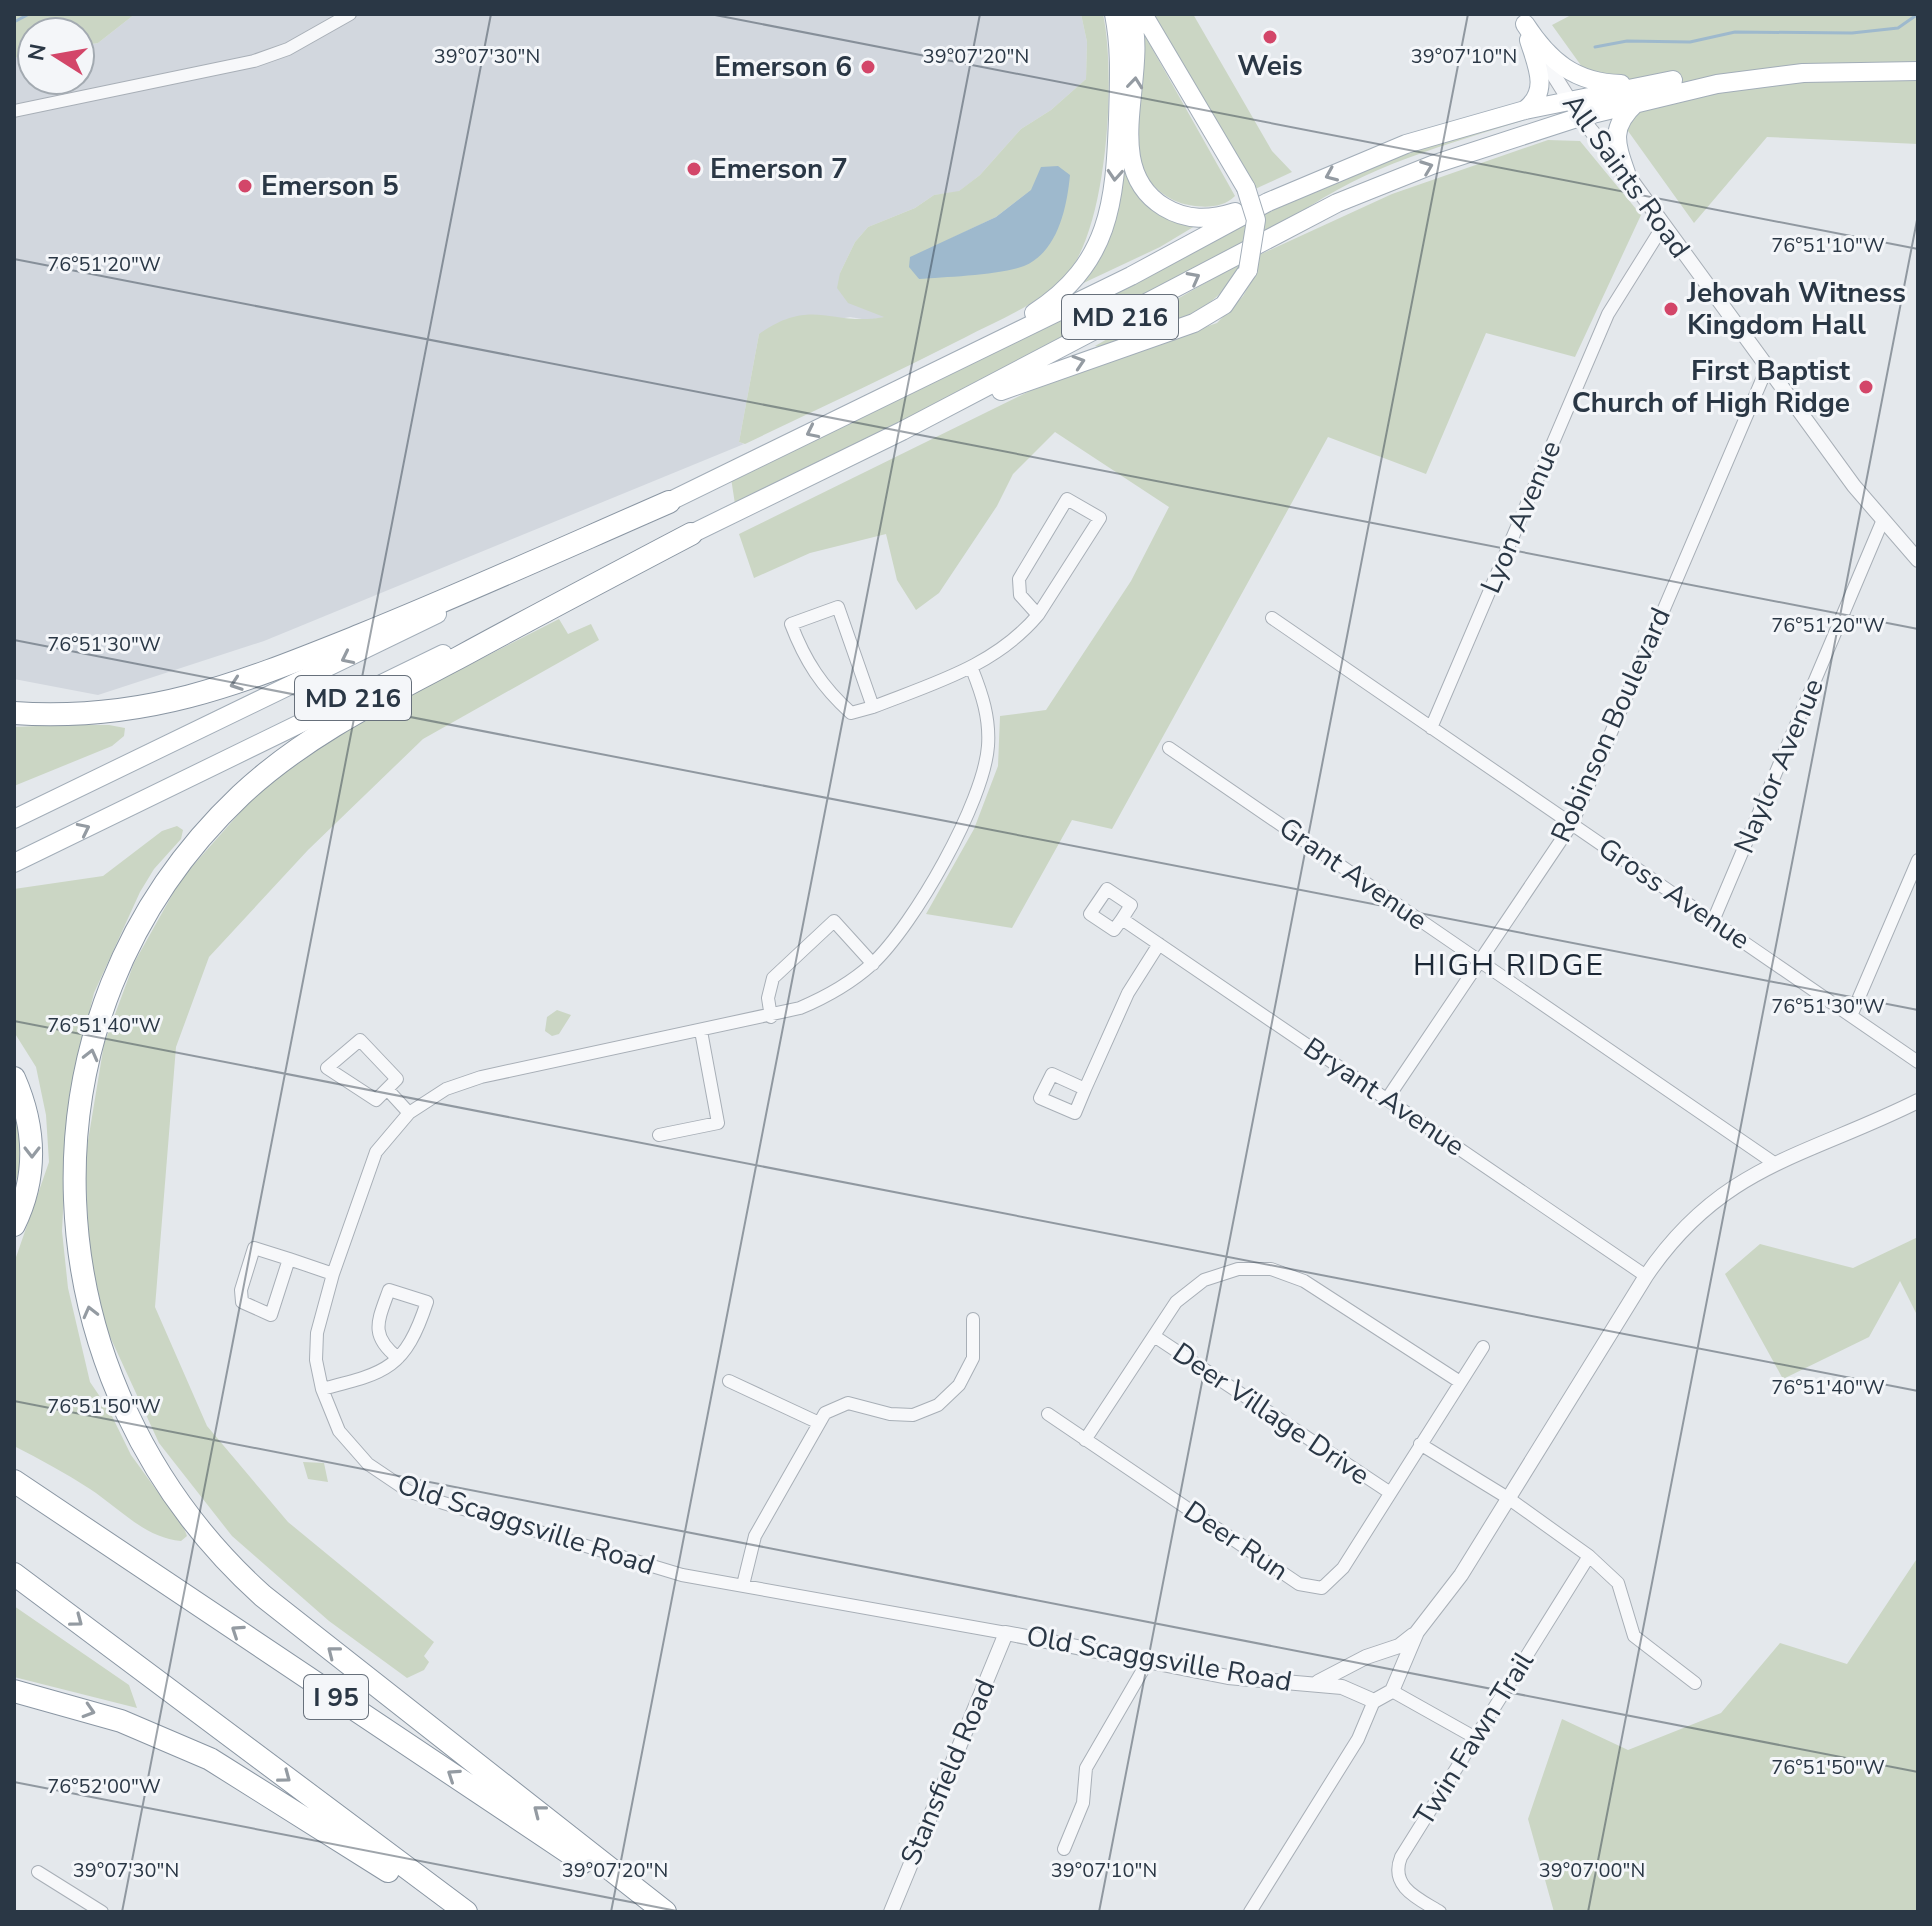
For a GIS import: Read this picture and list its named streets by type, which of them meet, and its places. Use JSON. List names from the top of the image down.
{
  "streets": {
    "highway": ["I 95"],
    "main road": ["MD 216"],
    "street": [
      "All Saints Road",
      "Lyon Avenue",
      "Robinson Boulevard",
      "Naylor Avenue",
      "Grant Avenue",
      "Gross Avenue",
      "Bryant Avenue",
      "Deer Village Drive",
      "Old Scaggsville Road",
      "Deer Run",
      "Twin Fawn Trail",
      "Stansfield Road"
    ]
  },
  "crossings": [
    ["All Saints Road", "MD 216"],
    ["All Saints Road", "Lyon Avenue"],
    ["All Saints Road", "Robinson Boulevard"],
    ["All Saints Road", "Naylor Avenue"],
    ["Lyon Avenue", "Gross Avenue"],
    ["Robinson Boulevard", "Grant Avenue"],
    ["Robinson Boulevard", "Gross Avenue"],
    ["Robinson Boulevard", "Bryant Avenue"],
    ["Naylor Avenue", "Gross Avenue"],
    ["Deer Village Drive", "Deer Run"],
    ["Old Scaggsville Road", "Stansfield Road"]
  ],
  "districts": ["HIGH RIDGE"],
  "places": [
    "Weis",
    "Emerson 6",
    "Emerson 7",
    "Emerson 5",
    "Jehovah Witness Kingdom Hall",
    "First Baptist Church of High Ridge"
  ],
  "north": "left",
  "coordinates": [
    "39°07'30\"N",
    "39°07'20\"N",
    "39°07'10\"N",
    "76°51'10\"W",
    "76°51'20\"W",
    "76°51'30\"W",
    "76°51'40\"W",
    "76°51'50\"W",
    "76°52'00\"W",
    "39°07'00\"N"
  ]
}
